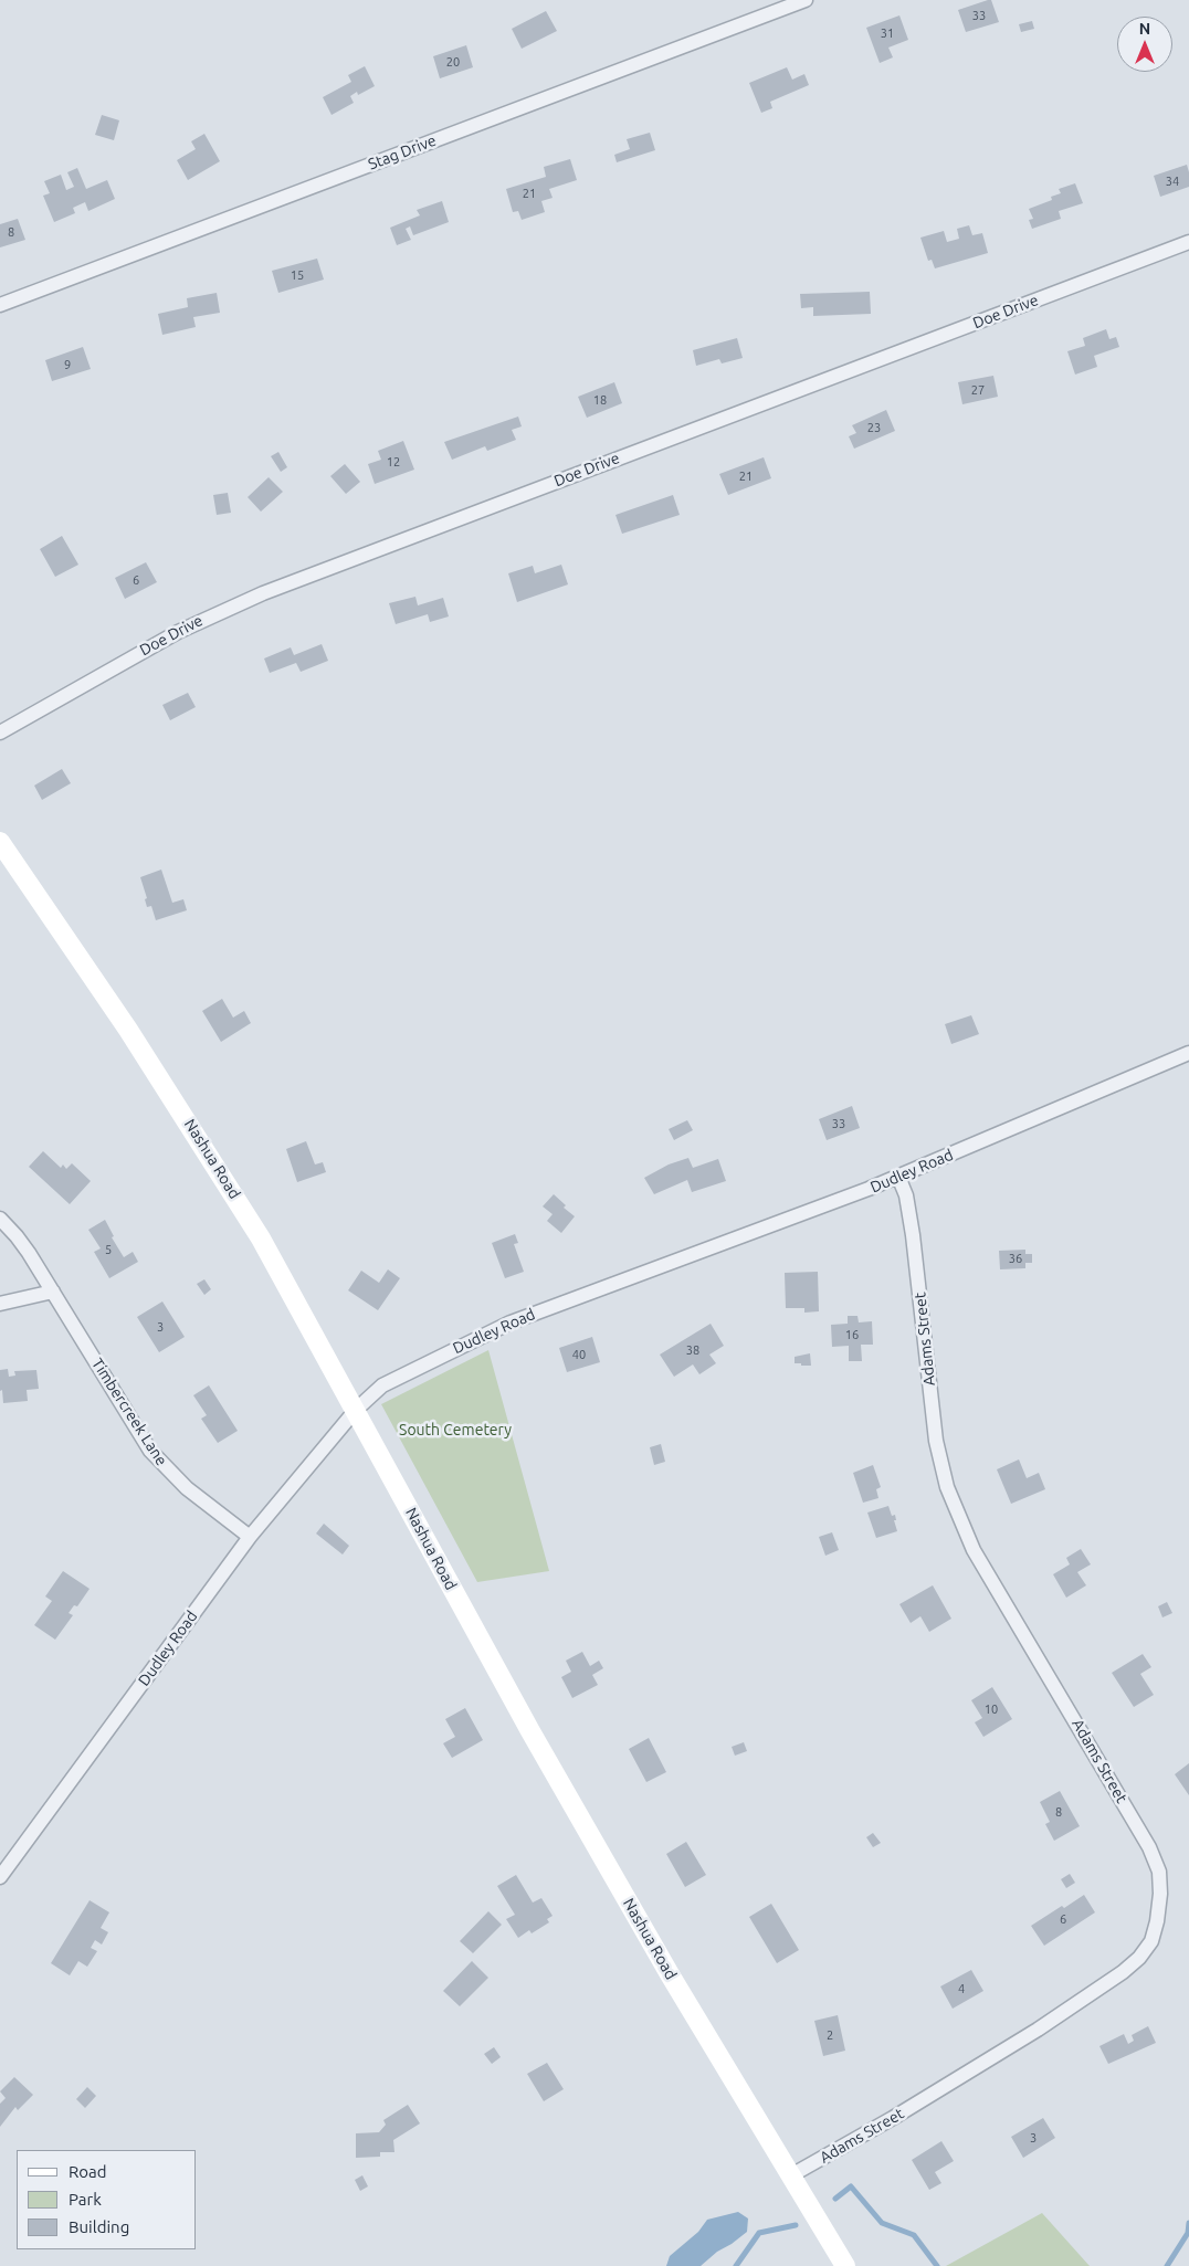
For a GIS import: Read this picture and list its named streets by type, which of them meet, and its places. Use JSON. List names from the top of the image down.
{
  "streets": {
    "main road": ["Nashua Road"],
    "street": [
      "Stag Drive",
      "Doe Drive",
      "Dudley Road",
      "Adams Street",
      "Timbercreek Lane"
    ]
  },
  "crossings": [
    ["Nashua Road", "Dudley Road"],
    ["Nashua Road", "Adams Street"],
    ["Dudley Road", "Adams Street"],
    ["Dudley Road", "Timbercreek Lane"]
  ],
  "parks": ["South Cemetery"],
  "house_numbers": [
    "33",
    "31",
    "20",
    "34",
    "21",
    "8",
    "15",
    "9",
    "27",
    "18",
    "23",
    "12",
    "21",
    "6",
    "33",
    "5",
    "36",
    "3",
    "16",
    "38",
    "40",
    "10",
    "8",
    "6",
    "4",
    "2",
    "3"
  ],
  "legend": ["Road", "Park", "Building"],
  "north": "top"
}
